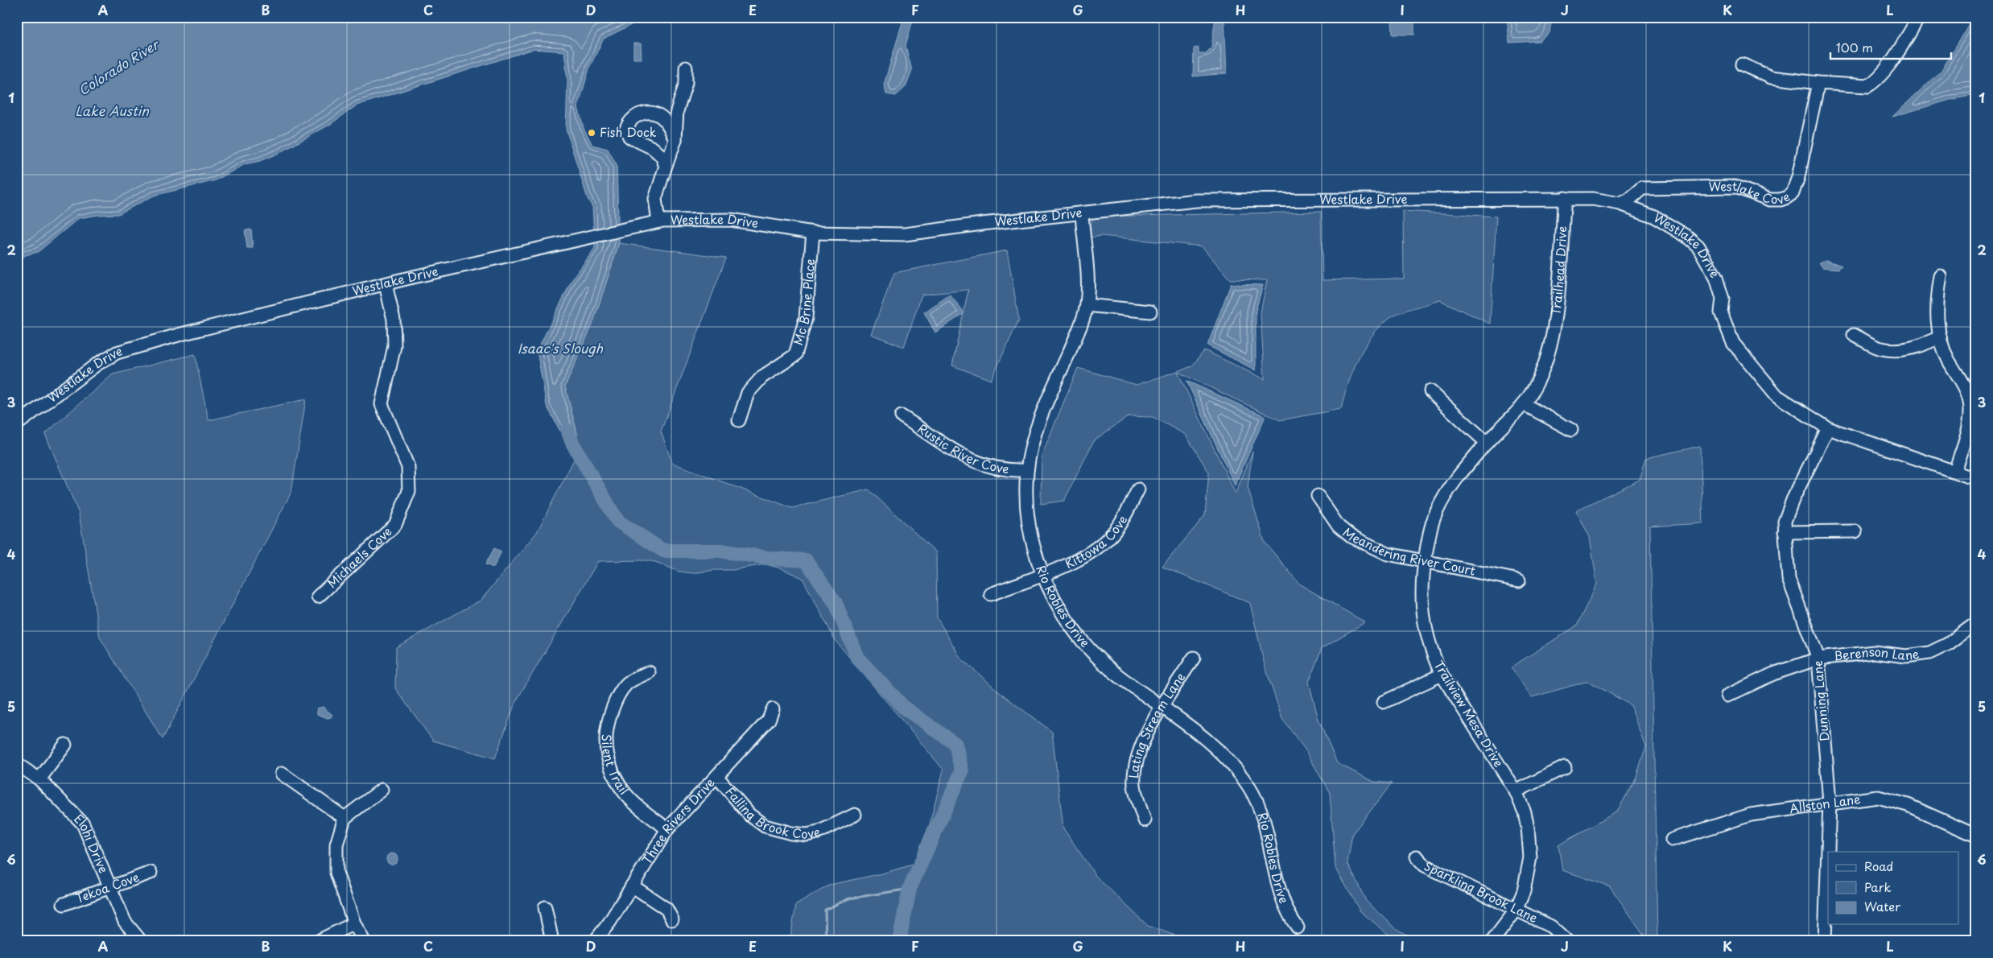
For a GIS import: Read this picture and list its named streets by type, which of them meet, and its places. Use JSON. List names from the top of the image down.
{
  "streets": {
    "street": [
      "Westlake Cove",
      "Westlake Drive",
      "Trailhead Drive",
      "Mc Brine Place",
      "Rustic River Cove",
      "Kittowa Cove",
      "Meandering River Court",
      "Michaels Cove",
      "Rio Robles Drive",
      "Berenson Lane",
      "Dunning Lane",
      "Trailview Mesa Drive",
      "Lating Stream Lane",
      "Silent Trail",
      "Allston Lane",
      "Falling Brook Cove",
      "Three Rivers Drive",
      "Elohi Drive",
      "Tekoa Cove",
      "Sparkling Brook Lane"
    ]
  },
  "crossings": [
    ["Westlake Cove", "Westlake Drive"],
    ["Westlake Drive", "Trailhead Drive"],
    ["Westlake Drive", "Mc Brine Place"],
    ["Westlake Drive", "Michaels Cove"],
    ["Westlake Drive", "Rio Robles Drive"],
    ["Westlake Drive", "Dunning Lane"],
    ["Trailhead Drive", "Trailview Mesa Drive"],
    ["Rustic River Cove", "Rio Robles Drive"],
    ["Kittowa Cove", "Rio Robles Drive"],
    ["Meandering River Court", "Trailview Mesa Drive"],
    ["Rio Robles Drive", "Lating Stream Lane"],
    ["Berenson Lane", "Dunning Lane"],
    ["Dunning Lane", "Allston Lane"],
    ["Trailview Mesa Drive", "Sparkling Brook Lane"],
    ["Silent Trail", "Three Rivers Drive"],
    ["Falling Brook Cove", "Three Rivers Drive"],
    ["Elohi Drive", "Tekoa Cove"]
  ],
  "water": ["Colorado River", "Lake Austin", "Isaac's Slough"],
  "places": ["Fish Dock"],
  "legend": ["Road", "Park", "Water"],
  "scale_bar": "100 m",
  "grid": {
    "columns": [
      "A",
      "B",
      "C",
      "D",
      "E",
      "F",
      "G",
      "H",
      "I",
      "J",
      "K",
      "L"
    ],
    "rows": [
      "1",
      "2",
      "3",
      "4",
      "5",
      "6"
    ]
  }
}
